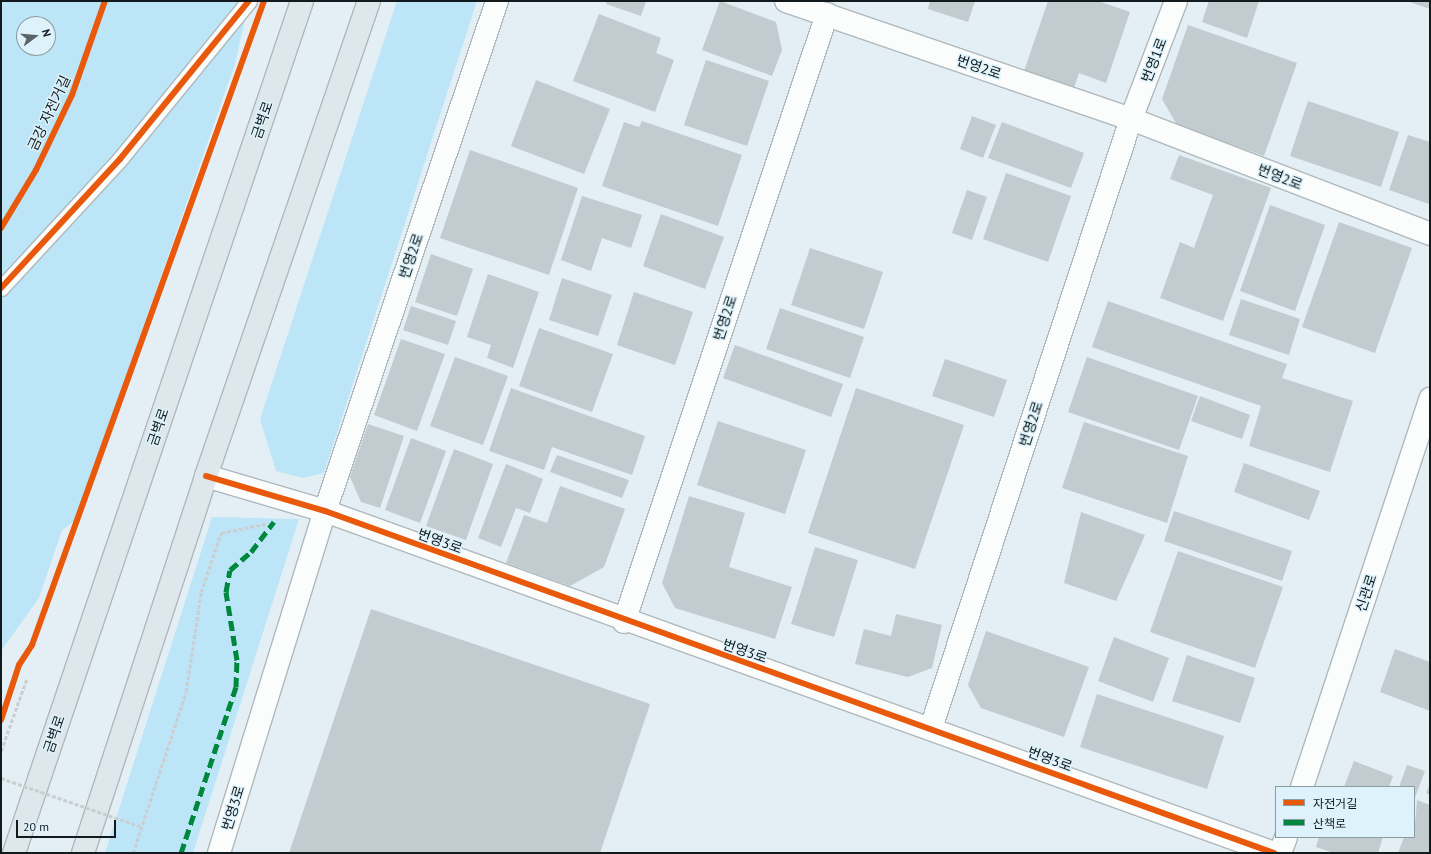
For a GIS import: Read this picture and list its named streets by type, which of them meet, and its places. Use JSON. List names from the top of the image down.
{
  "streets": {
    "main road": ["금벽로"],
    "street": [
      "번영1로",
      "번영2로",
      "번영3로",
      "신관로"
    ],
    "cycle path": ["금강 자전거길"]
  },
  "crossings": [
    ["번영1로", "번영2로"],
    ["번영2로", "번영3로"]
  ],
  "legend": ["자전거길", "산책로"],
  "scale_bar": "20 m",
  "north": "right"
}
